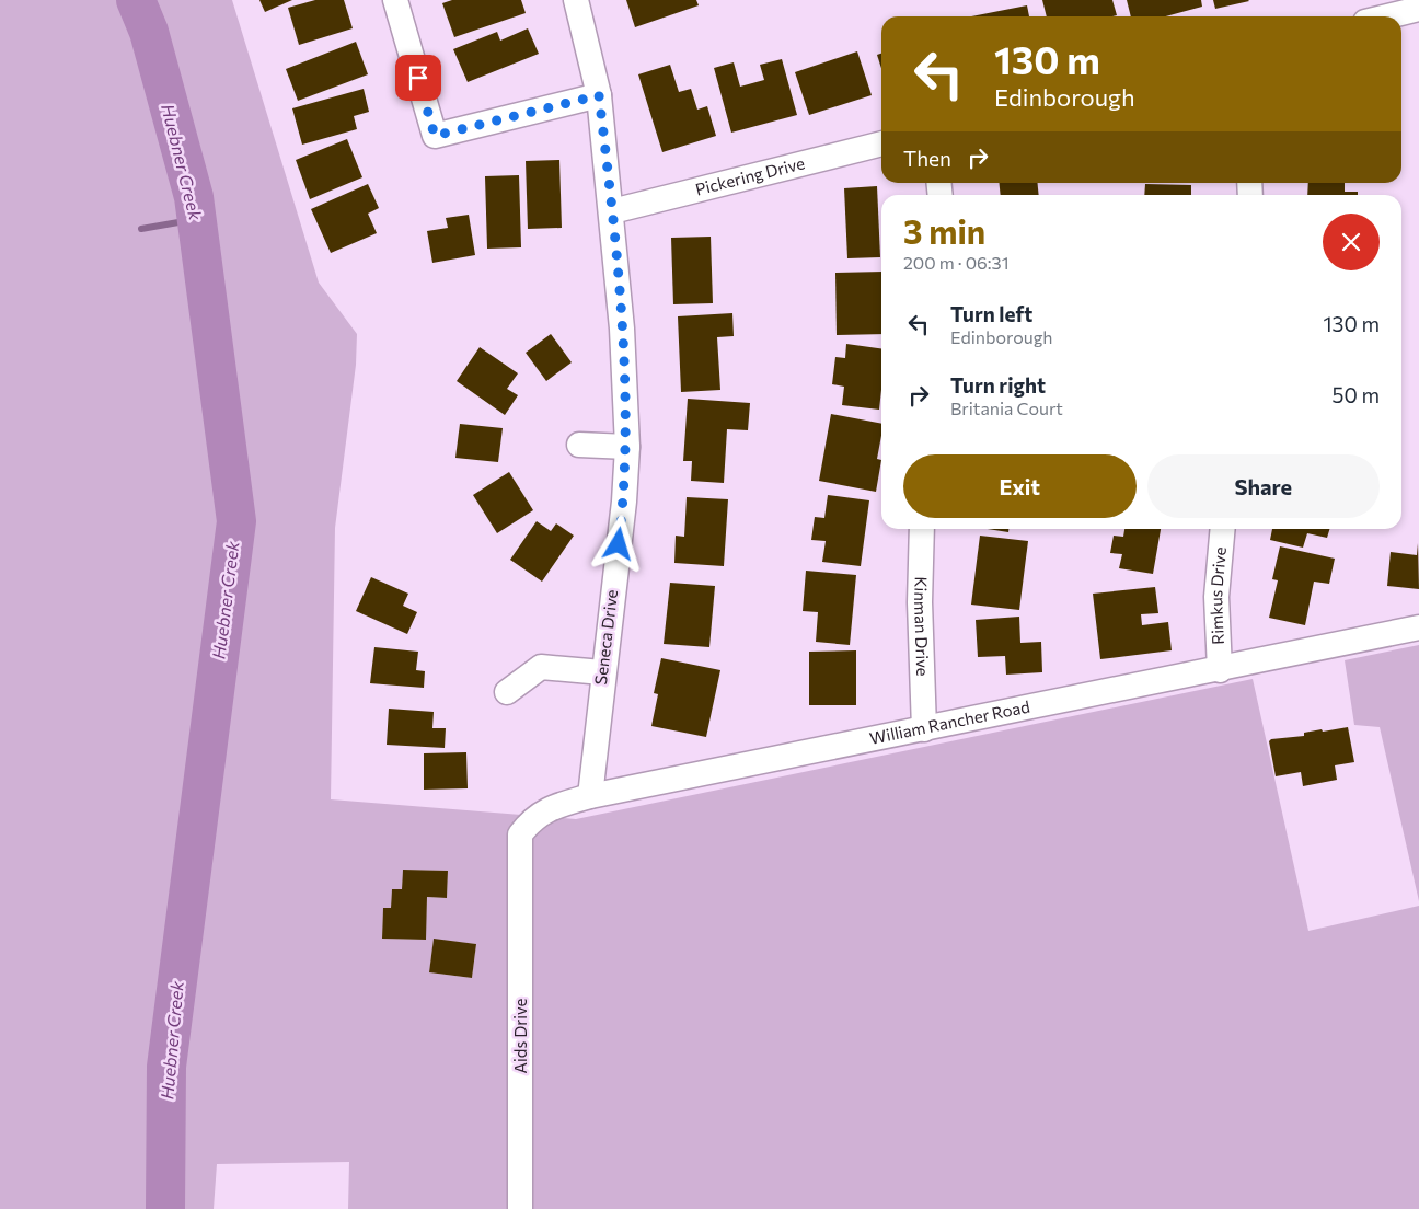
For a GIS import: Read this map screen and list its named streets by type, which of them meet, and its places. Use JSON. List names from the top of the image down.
{
  "streets": {
    "street": [
      "Pickering Drive",
      "Rimkus Drive",
      "Kinman Drive",
      "Seneca Drive",
      "William Rancher Road",
      "Aids Drive"
    ]
  },
  "crossings": [
    ["Pickering Drive", "Seneca Drive"],
    ["Rimkus Drive", "William Rancher Road"],
    ["Kinman Drive", "William Rancher Road"],
    ["Seneca Drive", "William Rancher Road"],
    ["William Rancher Road", "Aids Drive"]
  ],
  "water": ["Huebner Creek"],
  "page": {
    "turn": ["130 m", "Edinborough"],
    "then": "Then",
    "heading": ["3 min", "200 m · 06:31"],
    "list": [
      {
        "name": "Turn left",
        "note": "Edinborough",
        "value": "130 m"
      },
      {
        "name": "Turn right",
        "note": "Britania Court",
        "value": "50 m"
      }
    ],
    "buttons": ["Exit", "Share"]
  }
}
